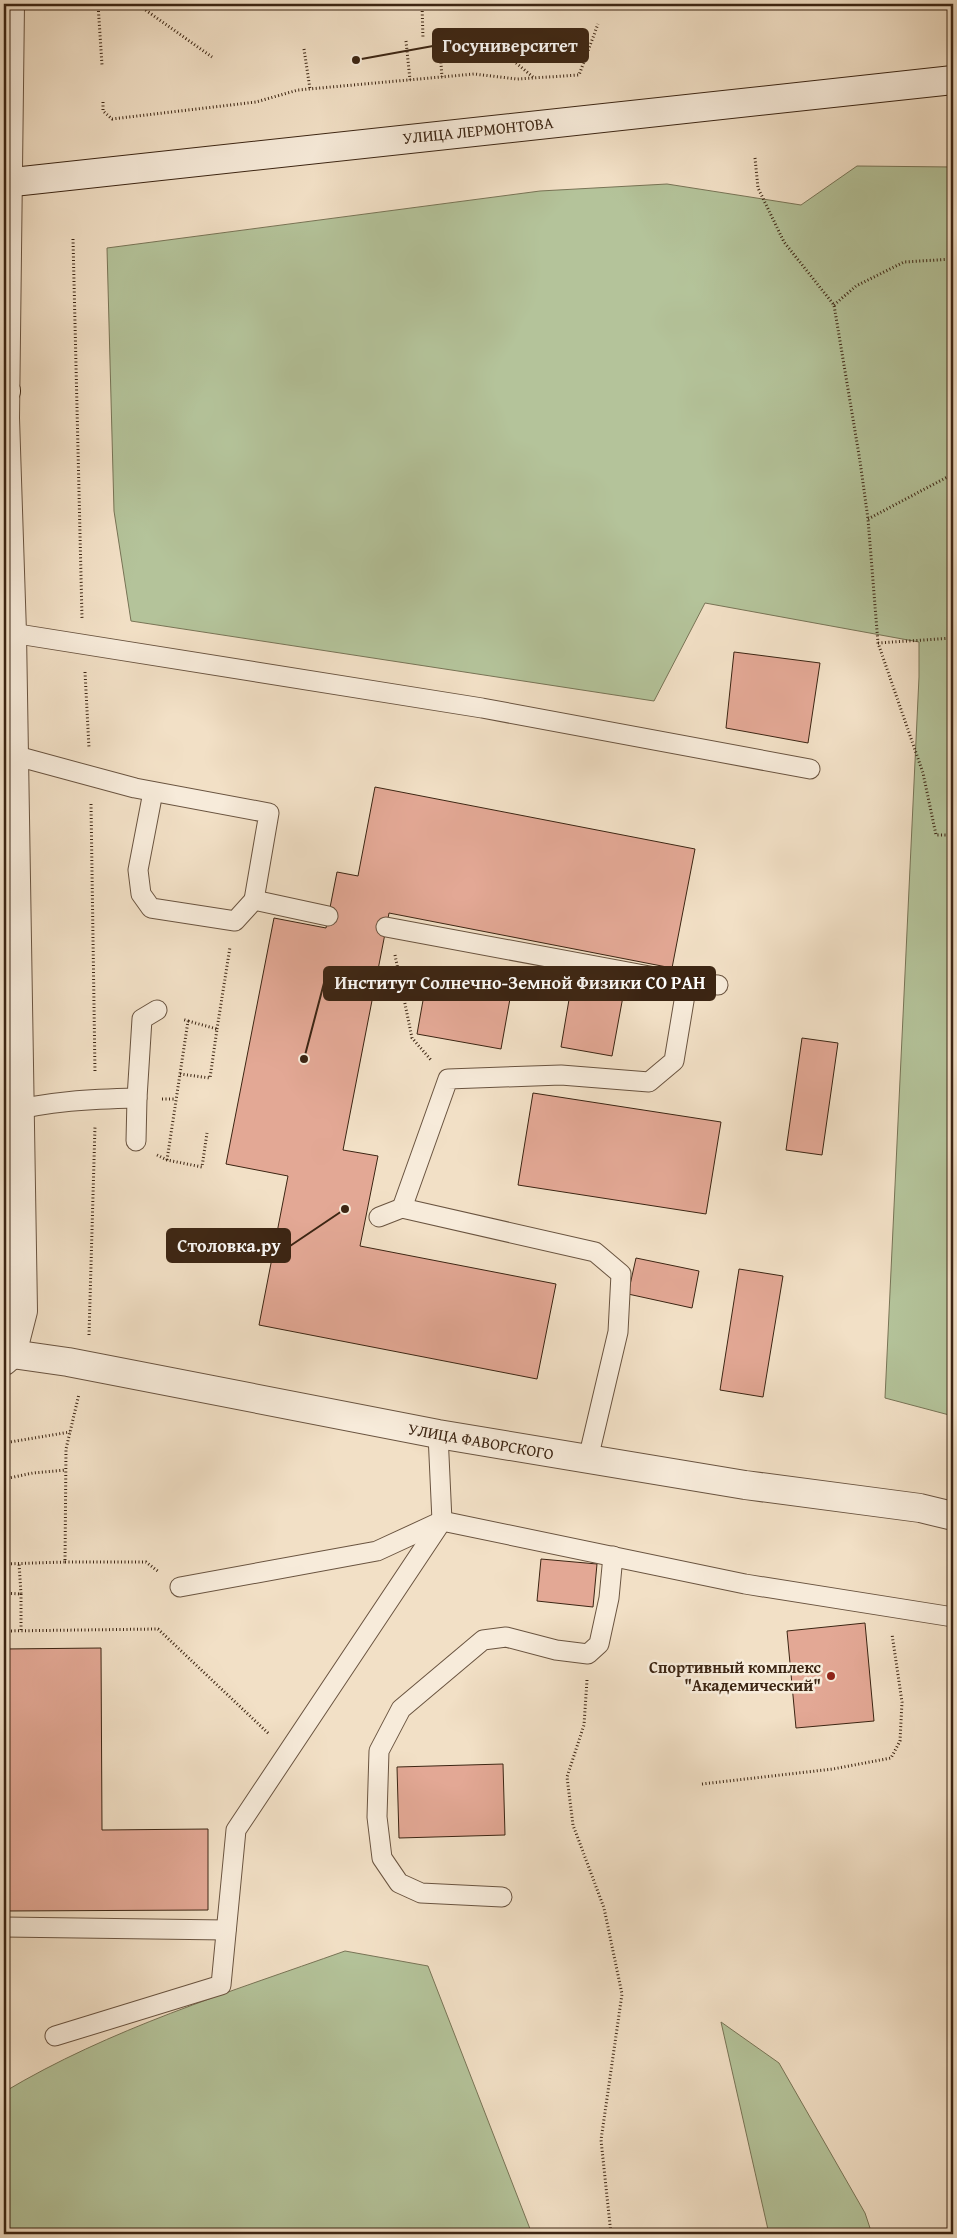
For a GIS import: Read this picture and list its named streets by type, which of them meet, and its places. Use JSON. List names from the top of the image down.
{
  "streets": {
    "street": ["УЛИЦА ЛЕРМОНТОВА", "УЛИЦА ФАВОРСКОГО"]
  },
  "places": [
    "Госуниверситет",
    "Институт Солнечно-Земной Физики СО РАН",
    "Столовка.ру",
    "Спортивный комплекс \"Академический\""
  ]
}
